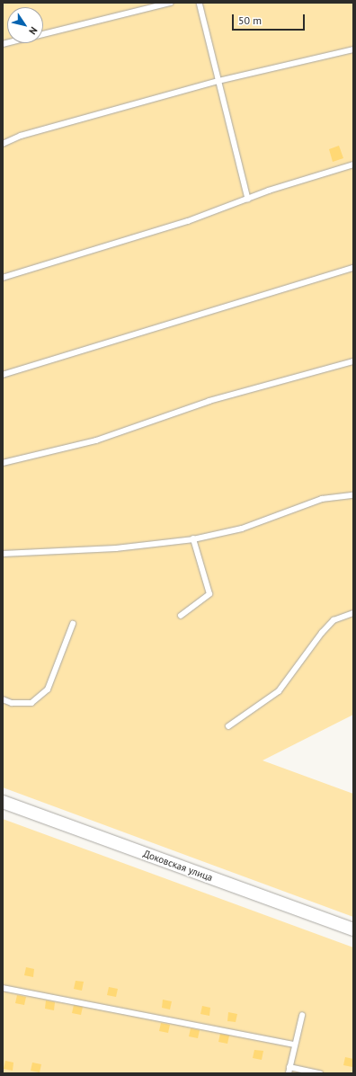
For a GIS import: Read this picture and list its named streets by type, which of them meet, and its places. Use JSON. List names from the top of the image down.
{
  "streets": {
    "street": ["Доковская улица"]
  },
  "scale_bar": "50 m",
  "north": "bottom right"
}
